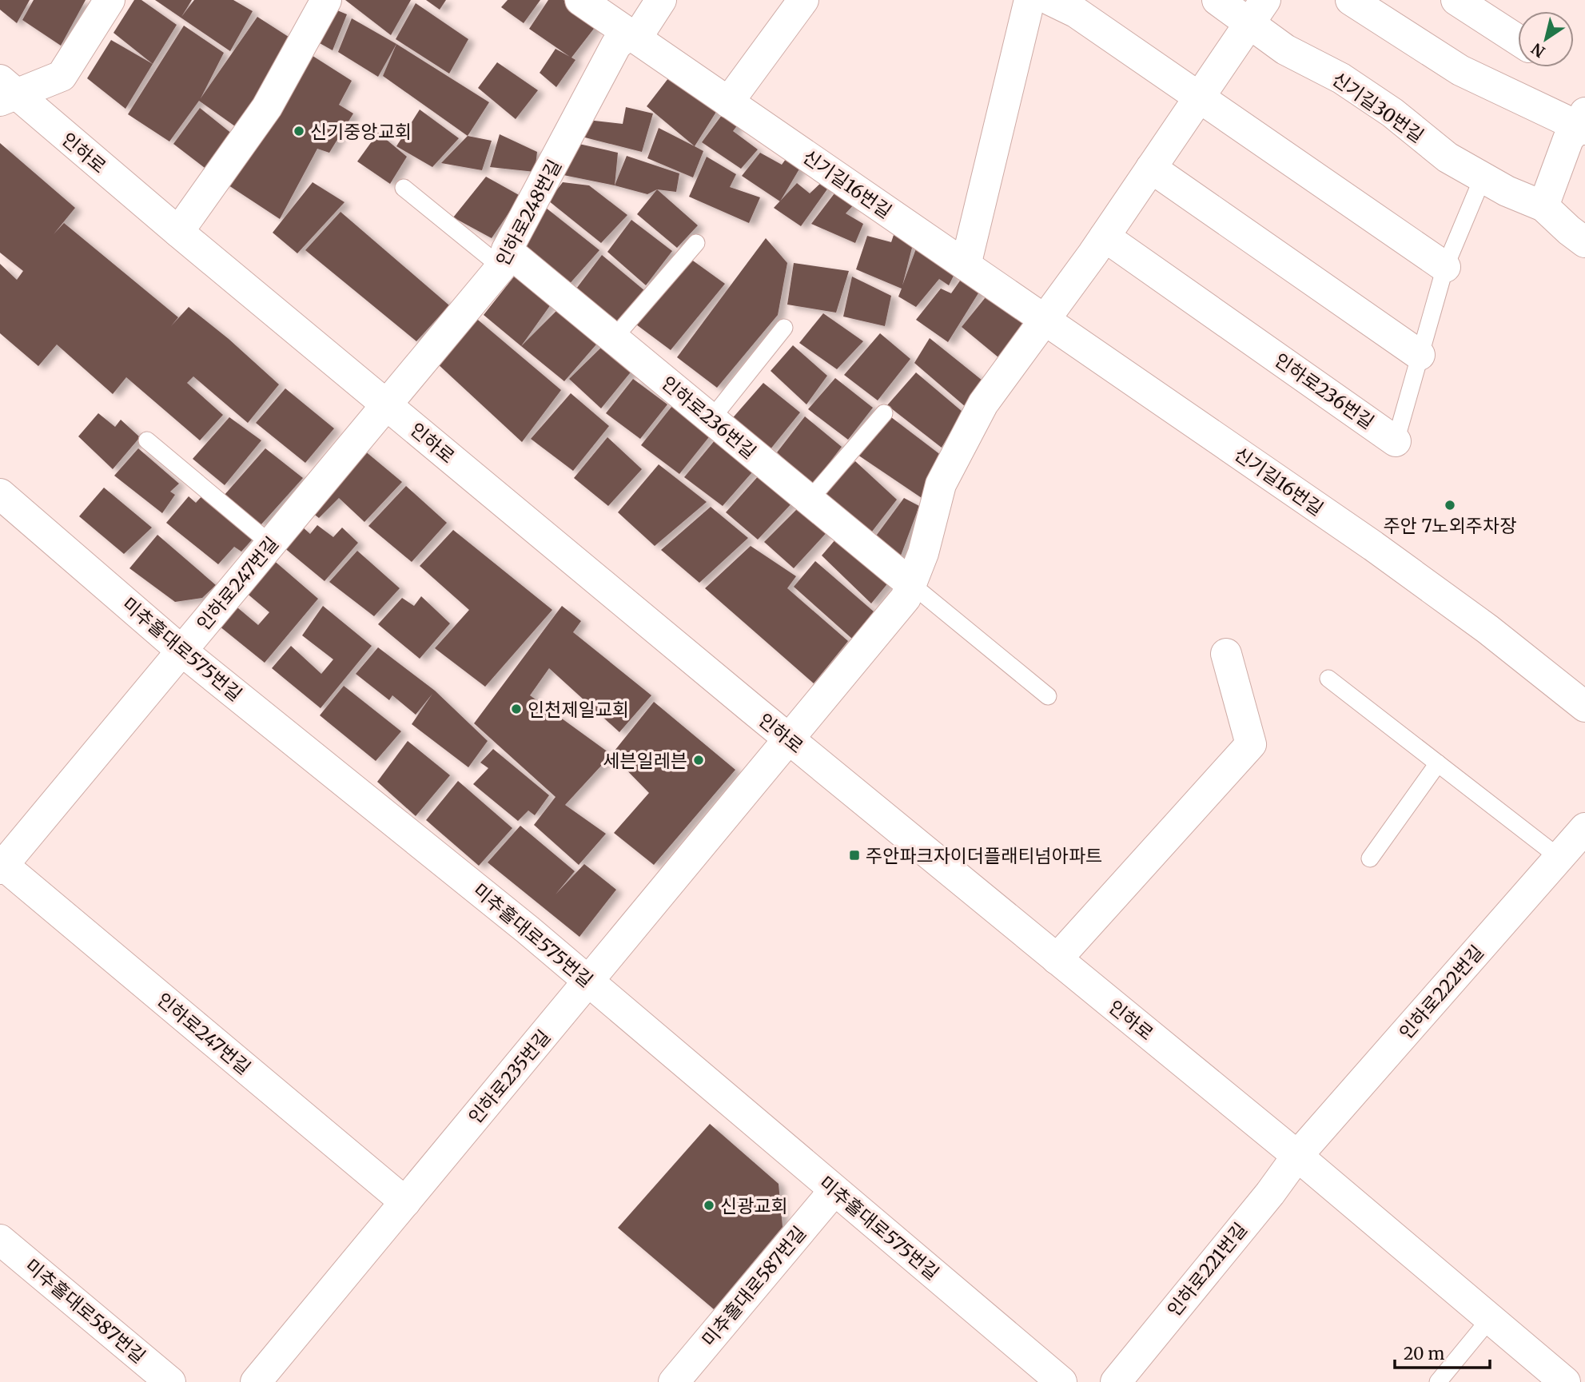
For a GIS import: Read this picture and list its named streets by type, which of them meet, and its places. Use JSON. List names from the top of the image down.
{
  "streets": {
    "street": [
      "신기길30번길",
      "인하로",
      "신기길16번길",
      "인하로248번길",
      "인하로236번길",
      "인하로247번길",
      "미추홀대로575번길",
      "인하로222번길",
      "인하로235번길",
      "인하로221번길",
      "미추홀대로587번길"
    ]
  },
  "crossings": [
    ["신기길30번길", "인하로236번길"],
    ["인하로", "인하로248번길"],
    ["인하로", "인하로247번길"],
    ["인하로", "인하로222번길"],
    ["인하로", "인하로235번길"],
    ["인하로", "인하로221번길"],
    ["신기길16번길", "인하로248번길"],
    ["인하로248번길", "인하로236번길"],
    ["인하로248번길", "인하로247번길"],
    ["인하로236번길", "인하로235번길"],
    ["인하로247번길", "미추홀대로575번길"],
    ["인하로247번길", "인하로235번길"],
    ["미추홀대로575번길", "인하로235번길"],
    ["미추홀대로575번길", "미추홀대로587번길"],
    ["인하로222번길", "인하로221번길"]
  ],
  "places": {
    "other": [
      "신기중앙교회",
      "주안 7노외주차장",
      "인천제일교회",
      "세븐일레븐",
      "신광교회"
    ],
    "transit": ["주안파크자이더플래티넘아파트"]
  },
  "scale_bar": "20 m",
  "north": "bottom left"
}
